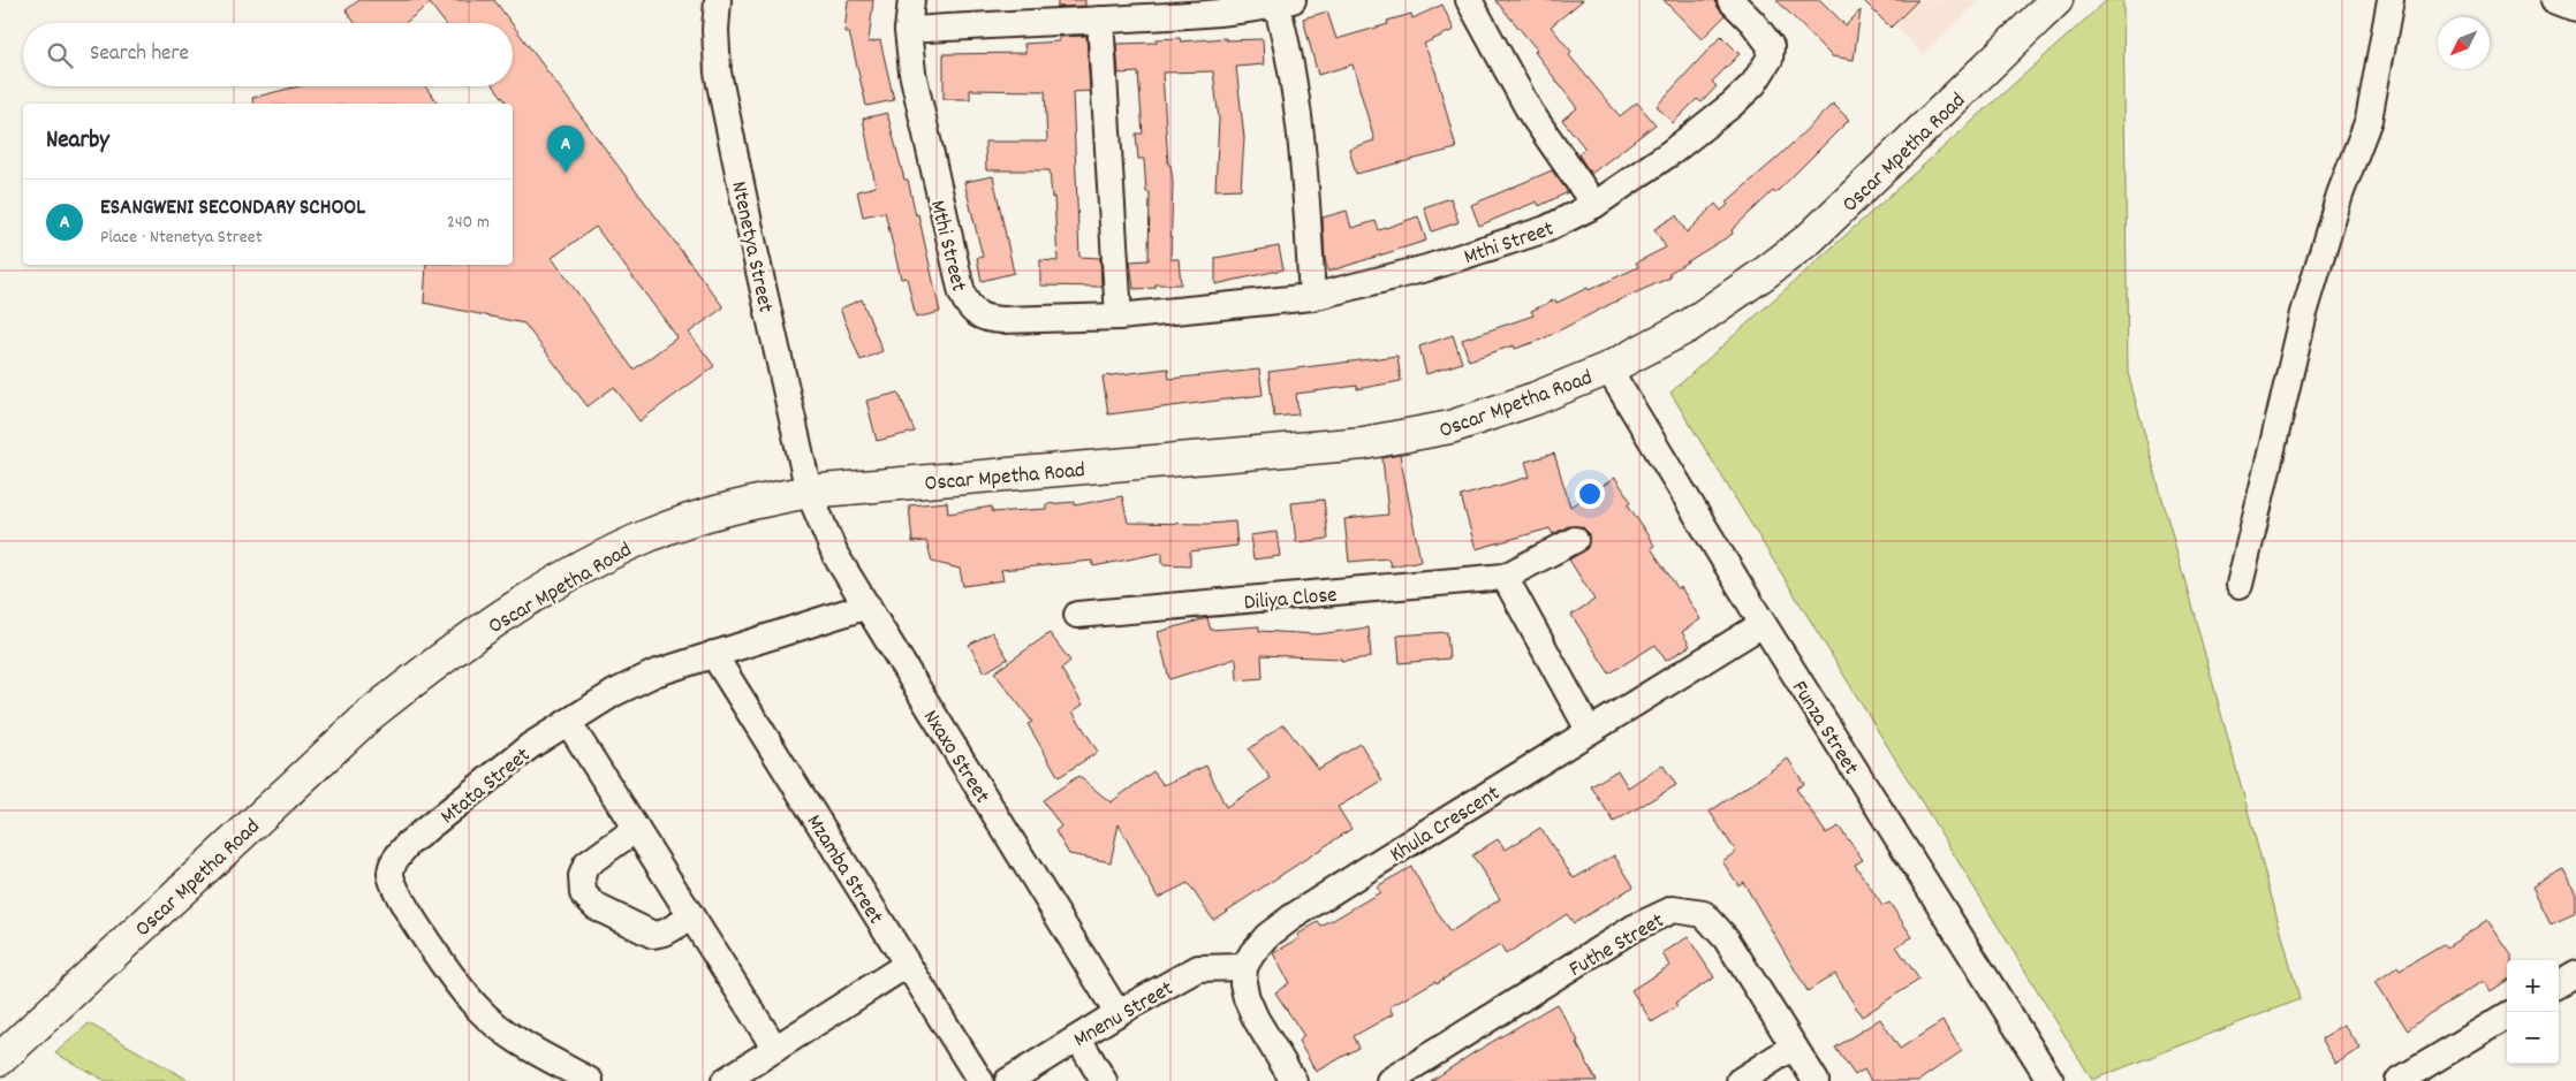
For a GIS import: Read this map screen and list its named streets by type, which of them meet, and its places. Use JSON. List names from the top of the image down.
{
  "streets": {
    "street": [
      "Oscar Mpetha Road",
      "Mthi Street",
      "Ntenetya Street",
      "Diliya Close",
      "Funza Street",
      "Nxaxo Street",
      "Mtata Street",
      "Khula Crescent",
      "Mzamba Street",
      "Futhe Street",
      "Mnenu Street"
    ]
  },
  "crossings": [
    ["Oscar Mpetha Road", "Ntenetya Street"],
    ["Oscar Mpetha Road", "Funza Street"],
    ["Oscar Mpetha Road", "Nxaxo Street"],
    ["Ntenetya Street", "Nxaxo Street"],
    ["Funza Street", "Khula Crescent"],
    ["Nxaxo Street", "Mtata Street"],
    ["Nxaxo Street", "Mnenu Street"],
    ["Mtata Street", "Mzamba Street"],
    ["Khula Crescent", "Mnenu Street"]
  ],
  "north": "bottom left",
  "page": {
    "search": "Search here",
    "heading": "Nearby",
    "pins": "A",
    "list": [
      {
        "mark": "A",
        "name": "ESANGWENI SECONDARY SCHOOL",
        "note": "Place · Ntenetya Street",
        "value": "240 m"
      }
    ],
    "map_buttons": ["+", "−"]
  }
}
